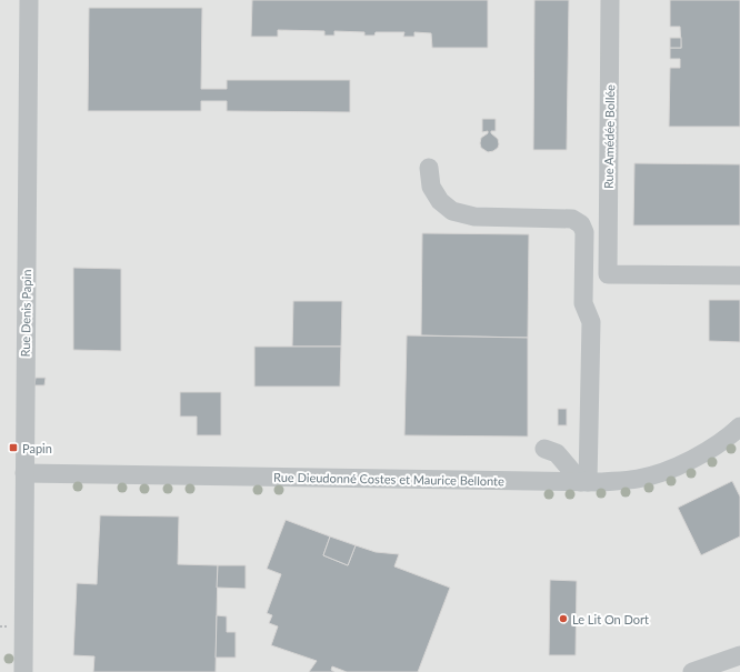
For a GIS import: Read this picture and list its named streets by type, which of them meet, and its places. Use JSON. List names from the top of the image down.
{
  "streets": {
    "street": ["Rue Amédée Bollée", "Rue Denis Papin", "Rue Dieudonné Costes et Maurice Bellonte"]
  },
  "crossings": [
    ["Rue Denis Papin", "Rue Dieudonné Costes et Maurice Bellonte"]
  ],
  "places": {
    "transit": ["Papin"],
    "other": ["Le Lit On Dort"]
  }
}
